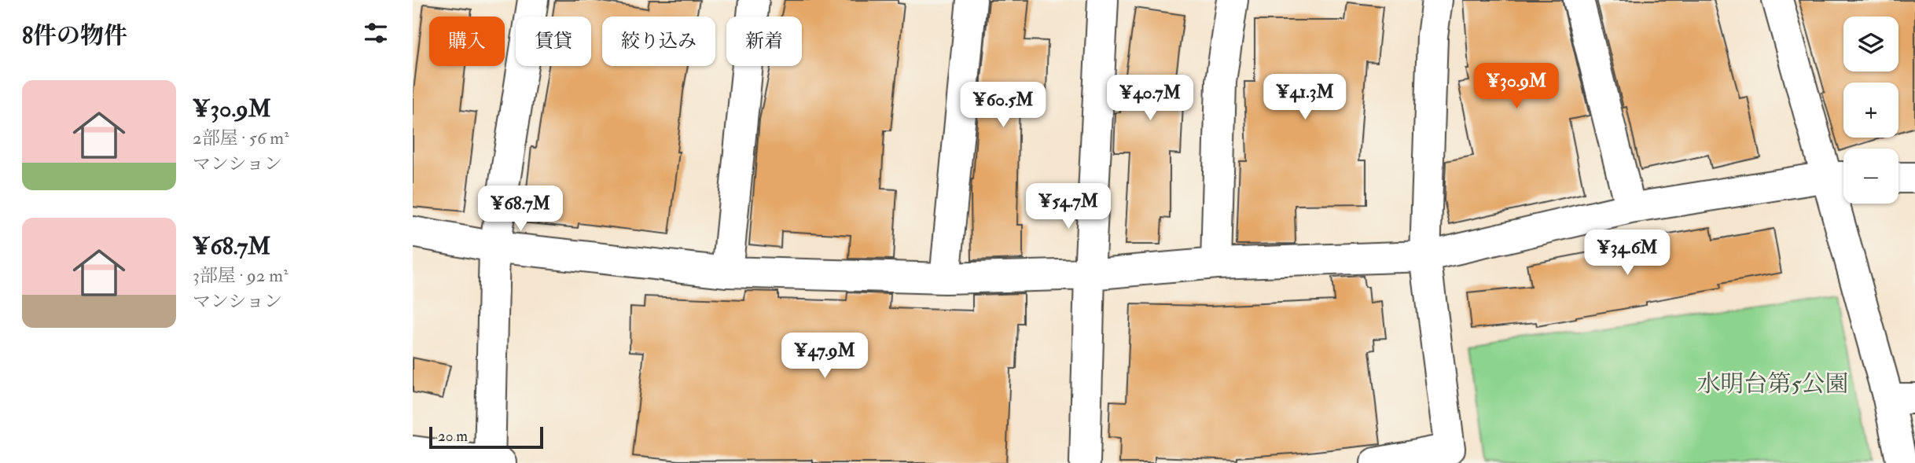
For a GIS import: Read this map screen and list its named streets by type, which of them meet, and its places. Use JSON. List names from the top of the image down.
{
  "parks": ["水明台第5公園"],
  "scale_bar": "20 m",
  "page": {
    "heading": "8件の物件",
    "map_buttons": ["+", "−"],
    "chip": [
      "購入",
      "賃貸",
      "絞り込み",
      "新着"
    ],
    "price": [
      "¥30.9M",
      "¥41.3M",
      "¥40.7M",
      "¥60.5M",
      "¥54.7M",
      "¥68.7M",
      "¥34.6M",
      "¥47.9M"
    ],
    "list": [
      {
        "name": "¥30.9M",
        "note": "2部屋 · 56 m² · マンション"
      },
      {
        "name": "¥68.7M",
        "note": "3部屋 · 92 m² · マンション"
      }
    ],
    "scale": "20 m"
  }
}
